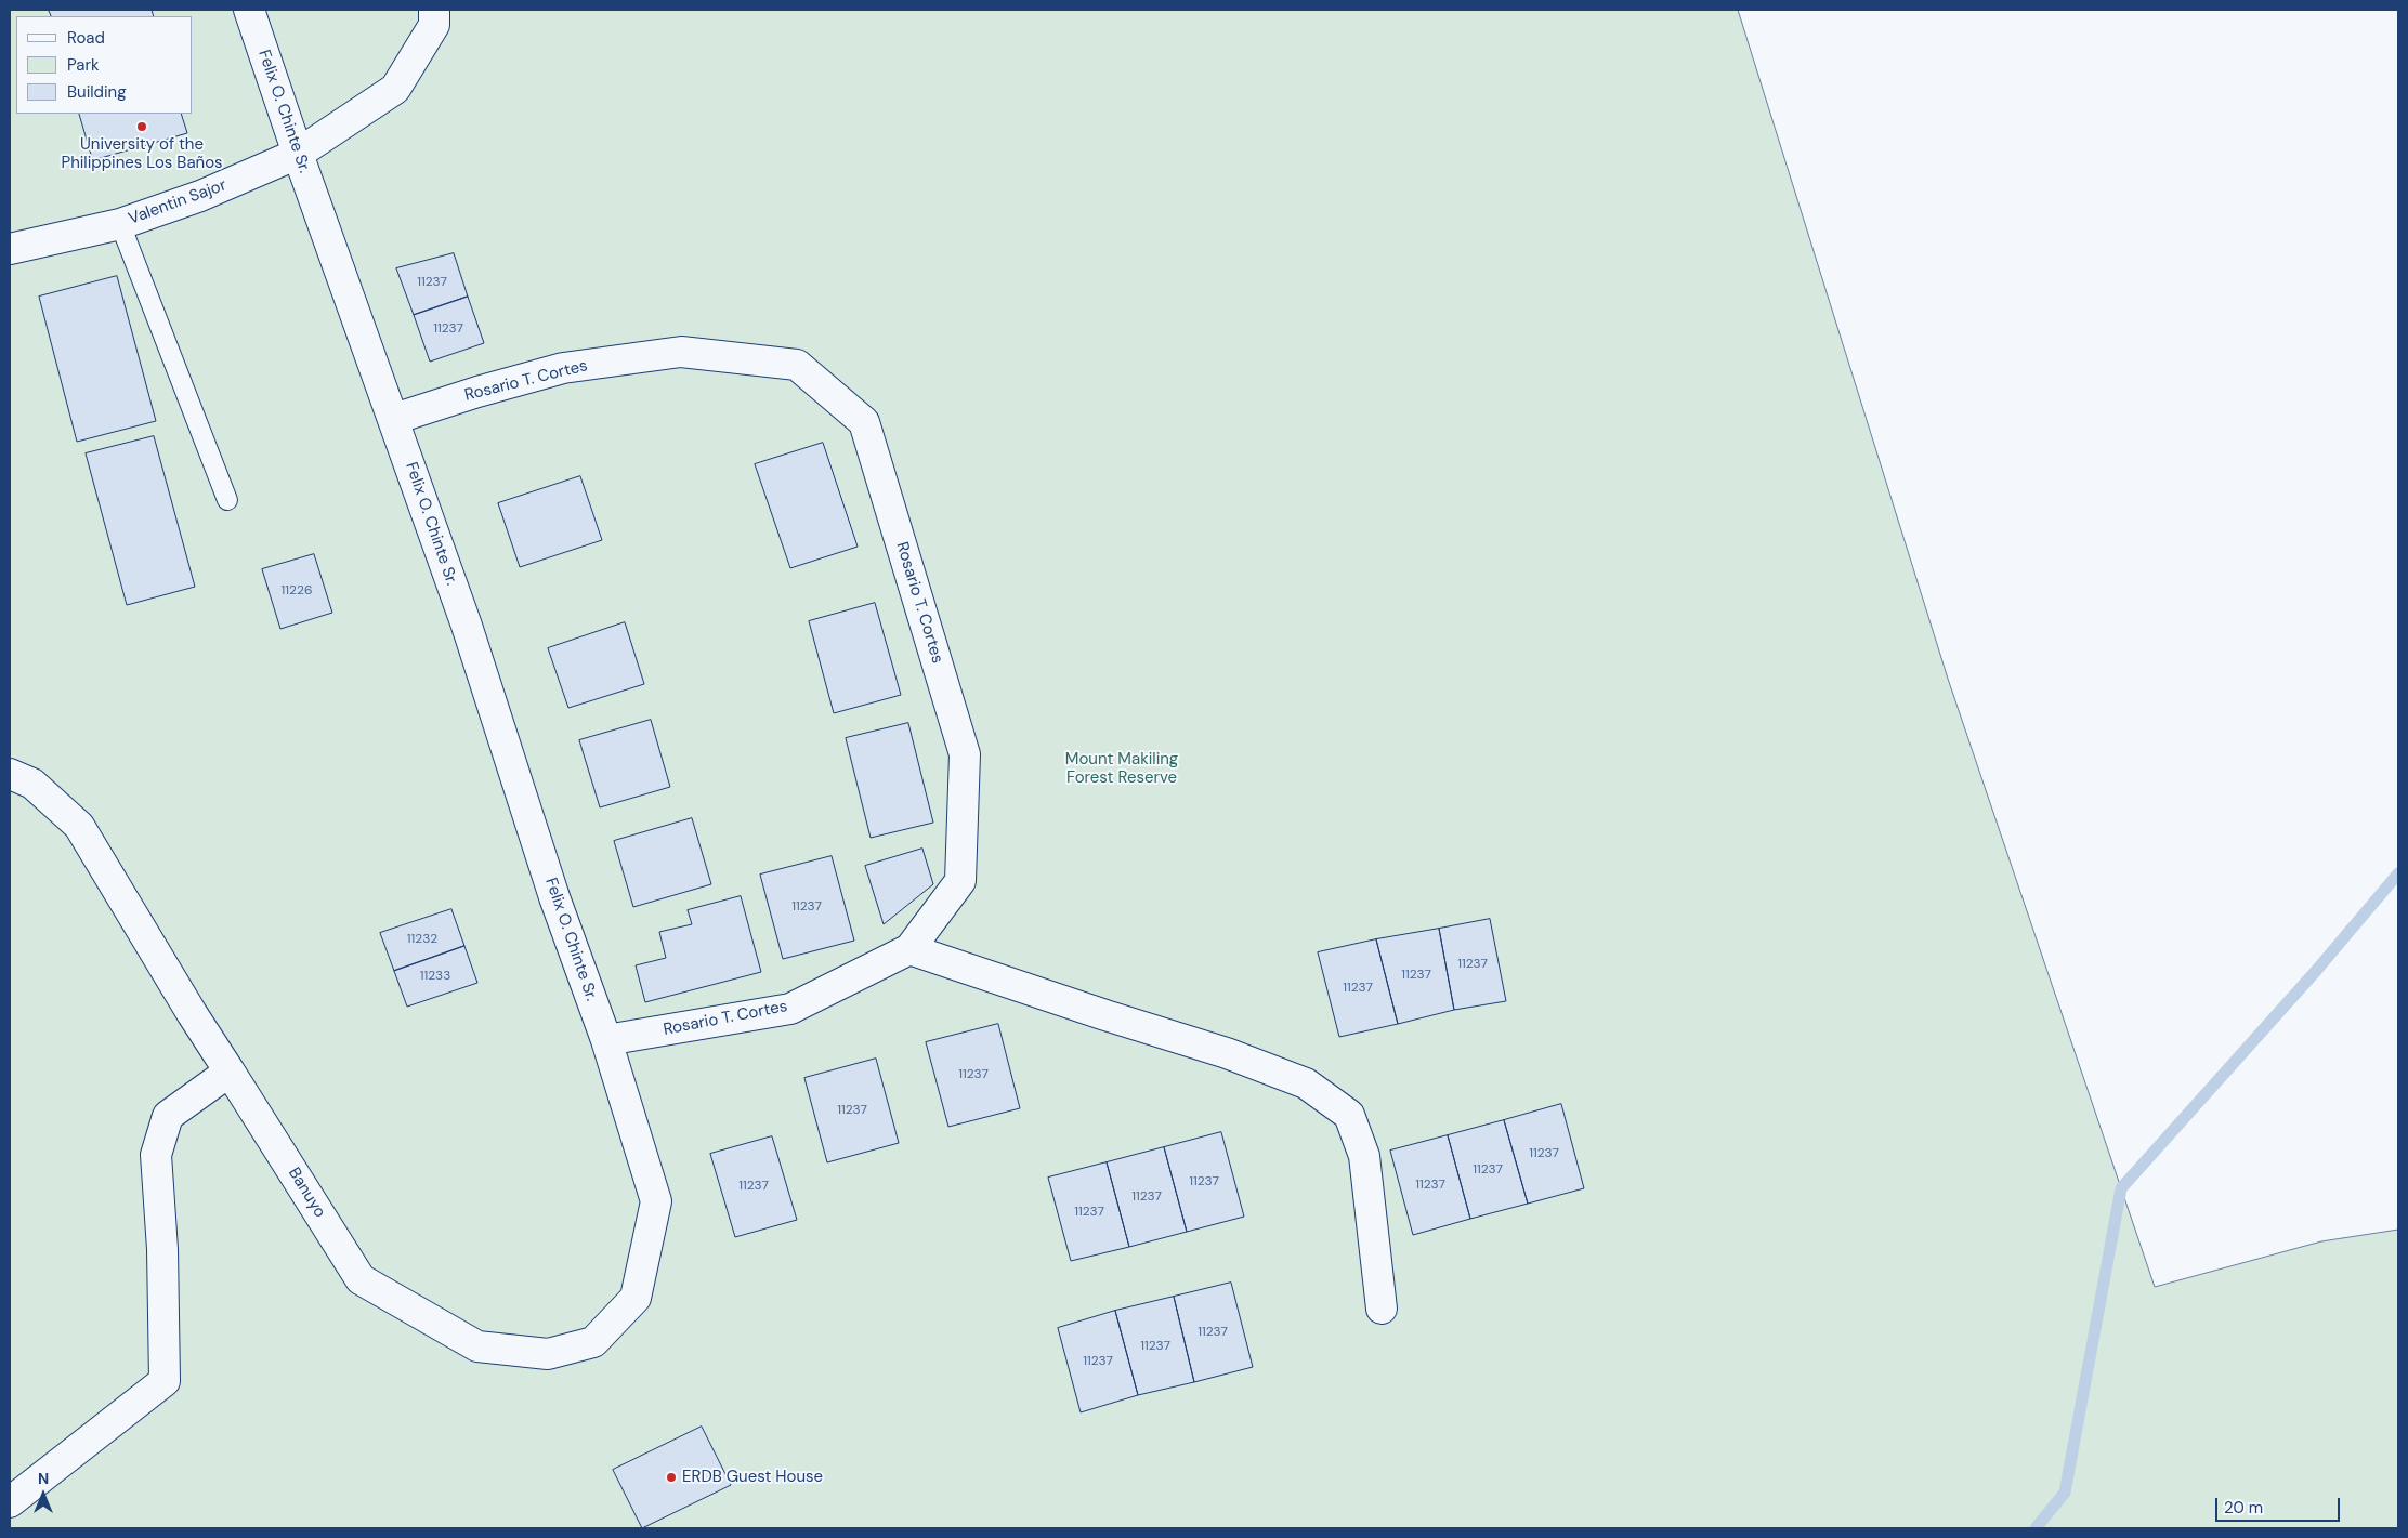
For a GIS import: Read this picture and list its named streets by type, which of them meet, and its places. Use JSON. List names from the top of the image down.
{
  "streets": {
    "street": [
      "Felix O. Chinte Sr.",
      "Valentin Sajor",
      "Rosario T. Cortes",
      "Banuyo"
    ]
  },
  "crossings": [
    ["Felix O. Chinte Sr.", "Valentin Sajor"],
    ["Felix O. Chinte Sr.", "Rosario T. Cortes"],
    ["Felix O. Chinte Sr.", "Banuyo"],
    ["Rosario T. Cortes", "Banuyo"]
  ],
  "parks": ["Mount Makiling Forest Reserve"],
  "places": ["University of the Philippines Los Baños", "ERDB Guest House"],
  "house_numbers": [
    "11237",
    "11237",
    "11226",
    "11237",
    "11232",
    "11237",
    "11237",
    "11233",
    "11237",
    "11237",
    "11237",
    "11237",
    "11237",
    "11237",
    "11237",
    "11237",
    "11237",
    "11237",
    "11237",
    "11237",
    "11237"
  ],
  "legend": ["Road", "Park", "Building"],
  "scale_bar": "20 m",
  "north": "top"
}
